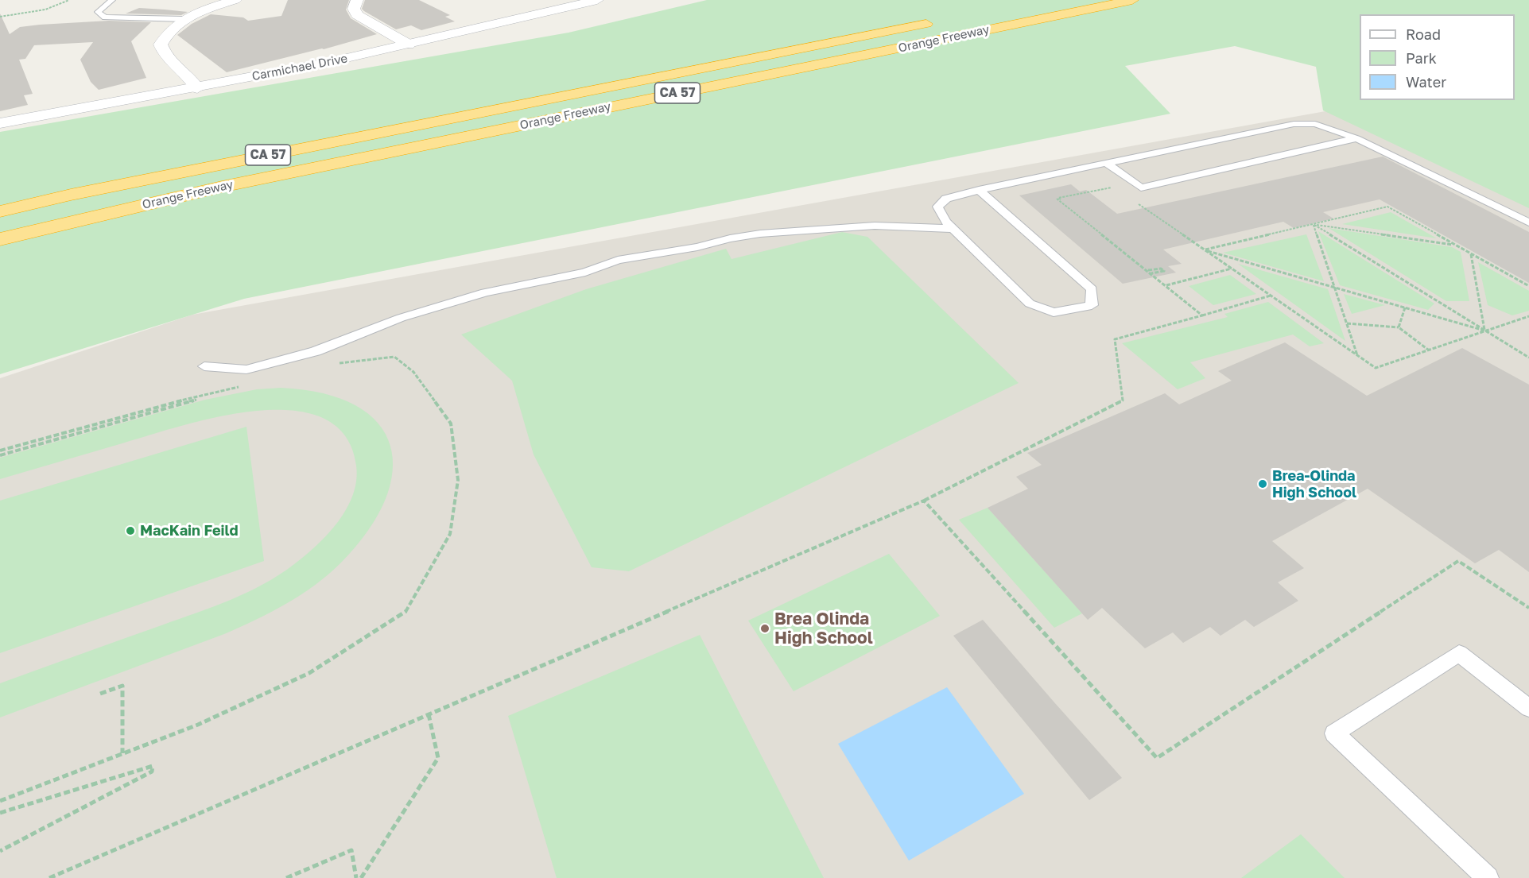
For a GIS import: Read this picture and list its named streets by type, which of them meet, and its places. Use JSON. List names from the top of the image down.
{
  "streets": {
    "highway": ["Orange Freeway", "CA 57"],
    "street": ["Carmichael Drive"]
  },
  "places": ["Brea-Olinda High School", "MacKain Feild", "Brea Olinda High School"],
  "legend": ["Road", "Park", "Water"]
}
